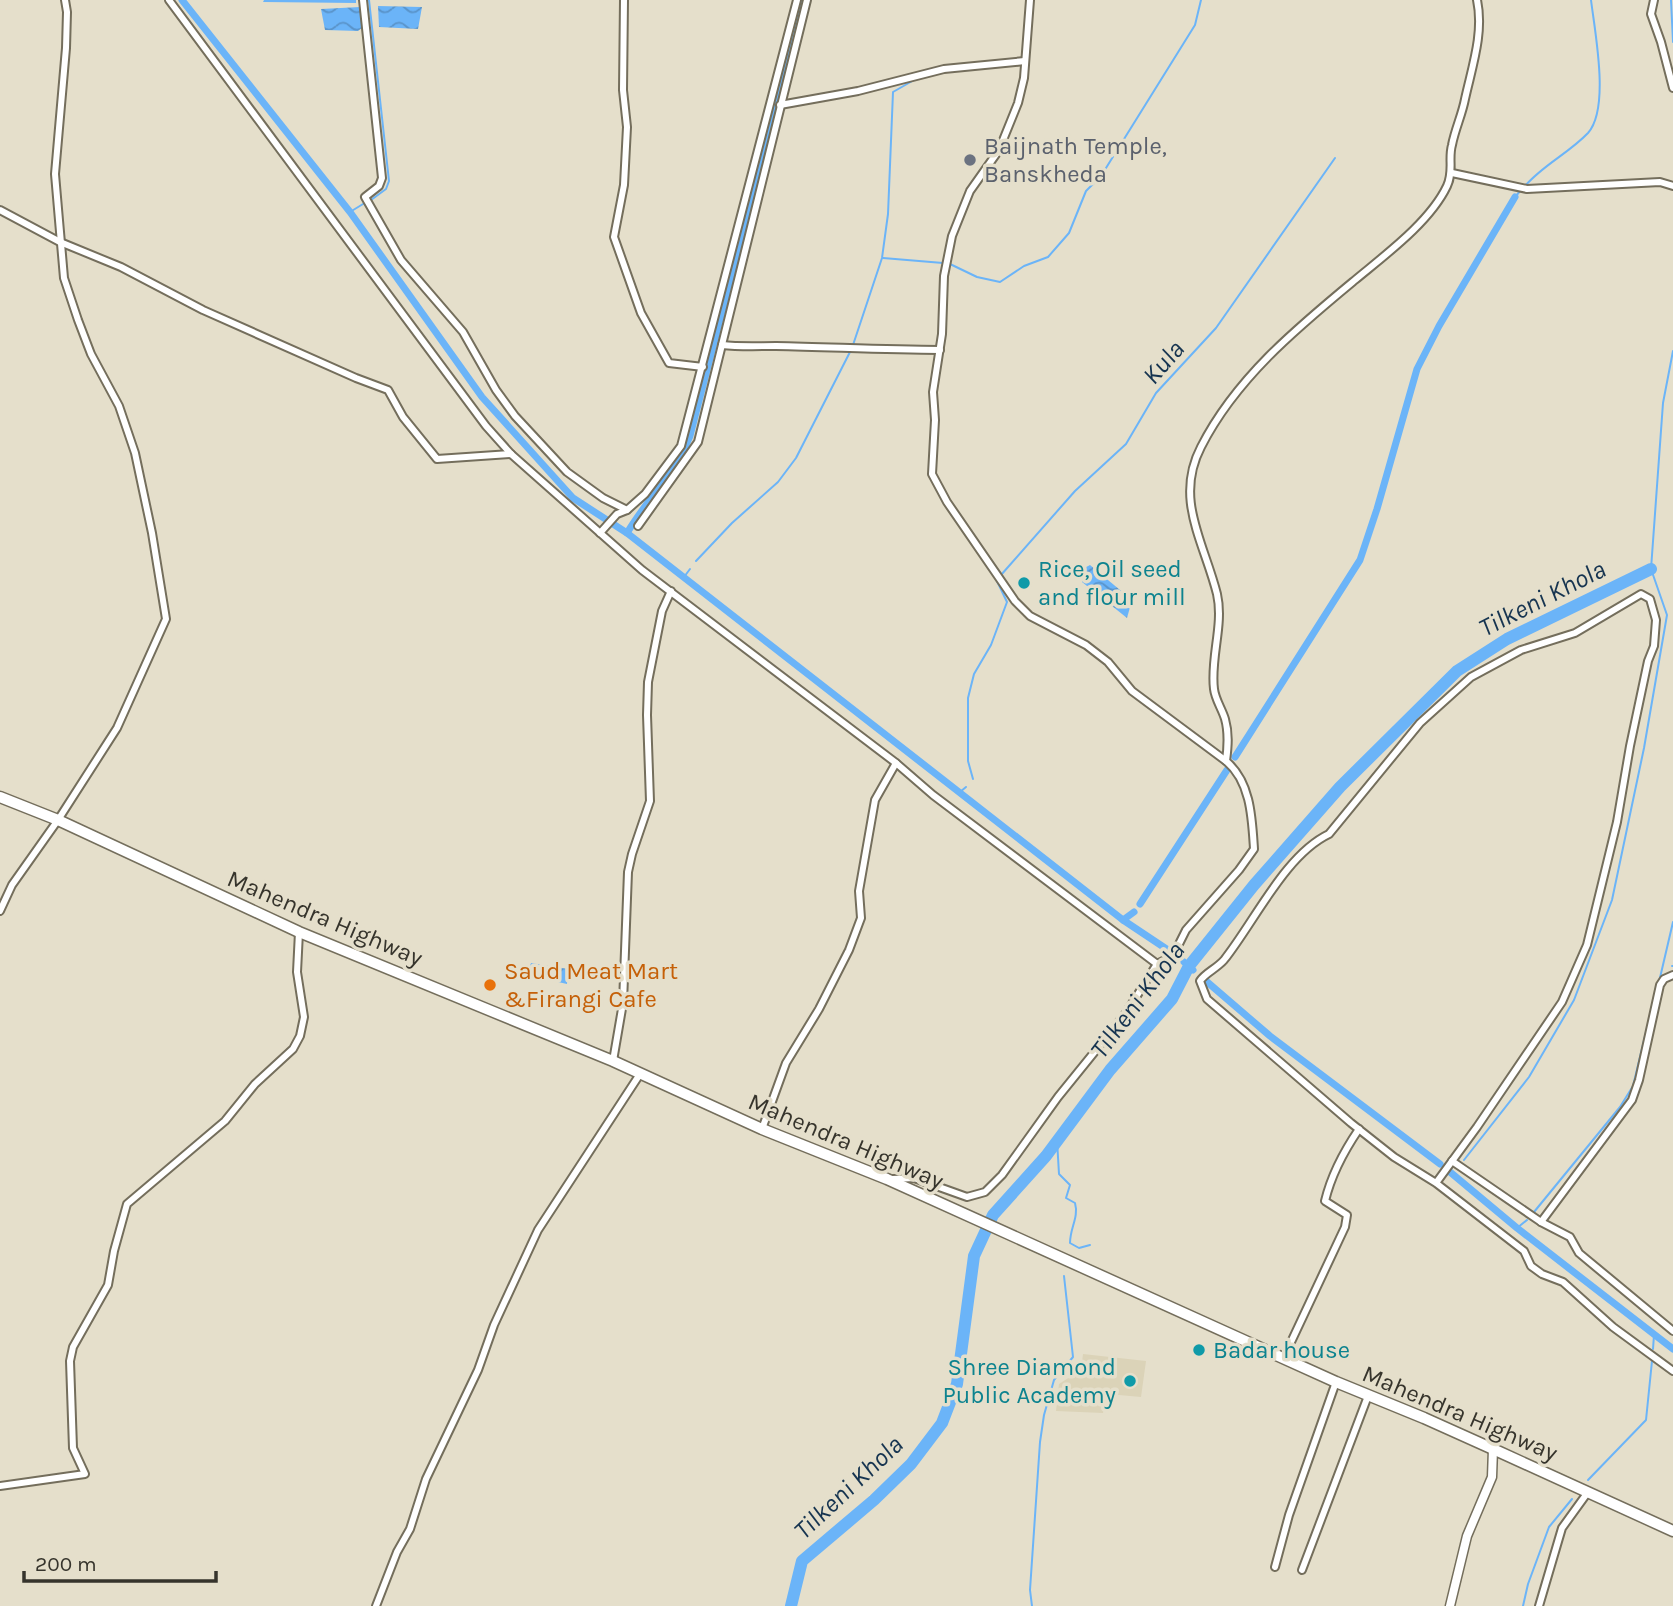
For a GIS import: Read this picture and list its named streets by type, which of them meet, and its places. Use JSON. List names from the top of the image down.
{
  "streets": {
    "main road": ["Mahendra Highway"]
  },
  "water": ["Kula", "Tilkeni Khola"],
  "places": [
    "Baijnath Temple, Banskheda",
    "Rice, Oil seed and flour mill",
    "Saud Meat Mart &Firangi Cafe",
    "Badar house",
    "Shree Diamond Public Academy"
  ],
  "scale_bar": "200 m"
}
